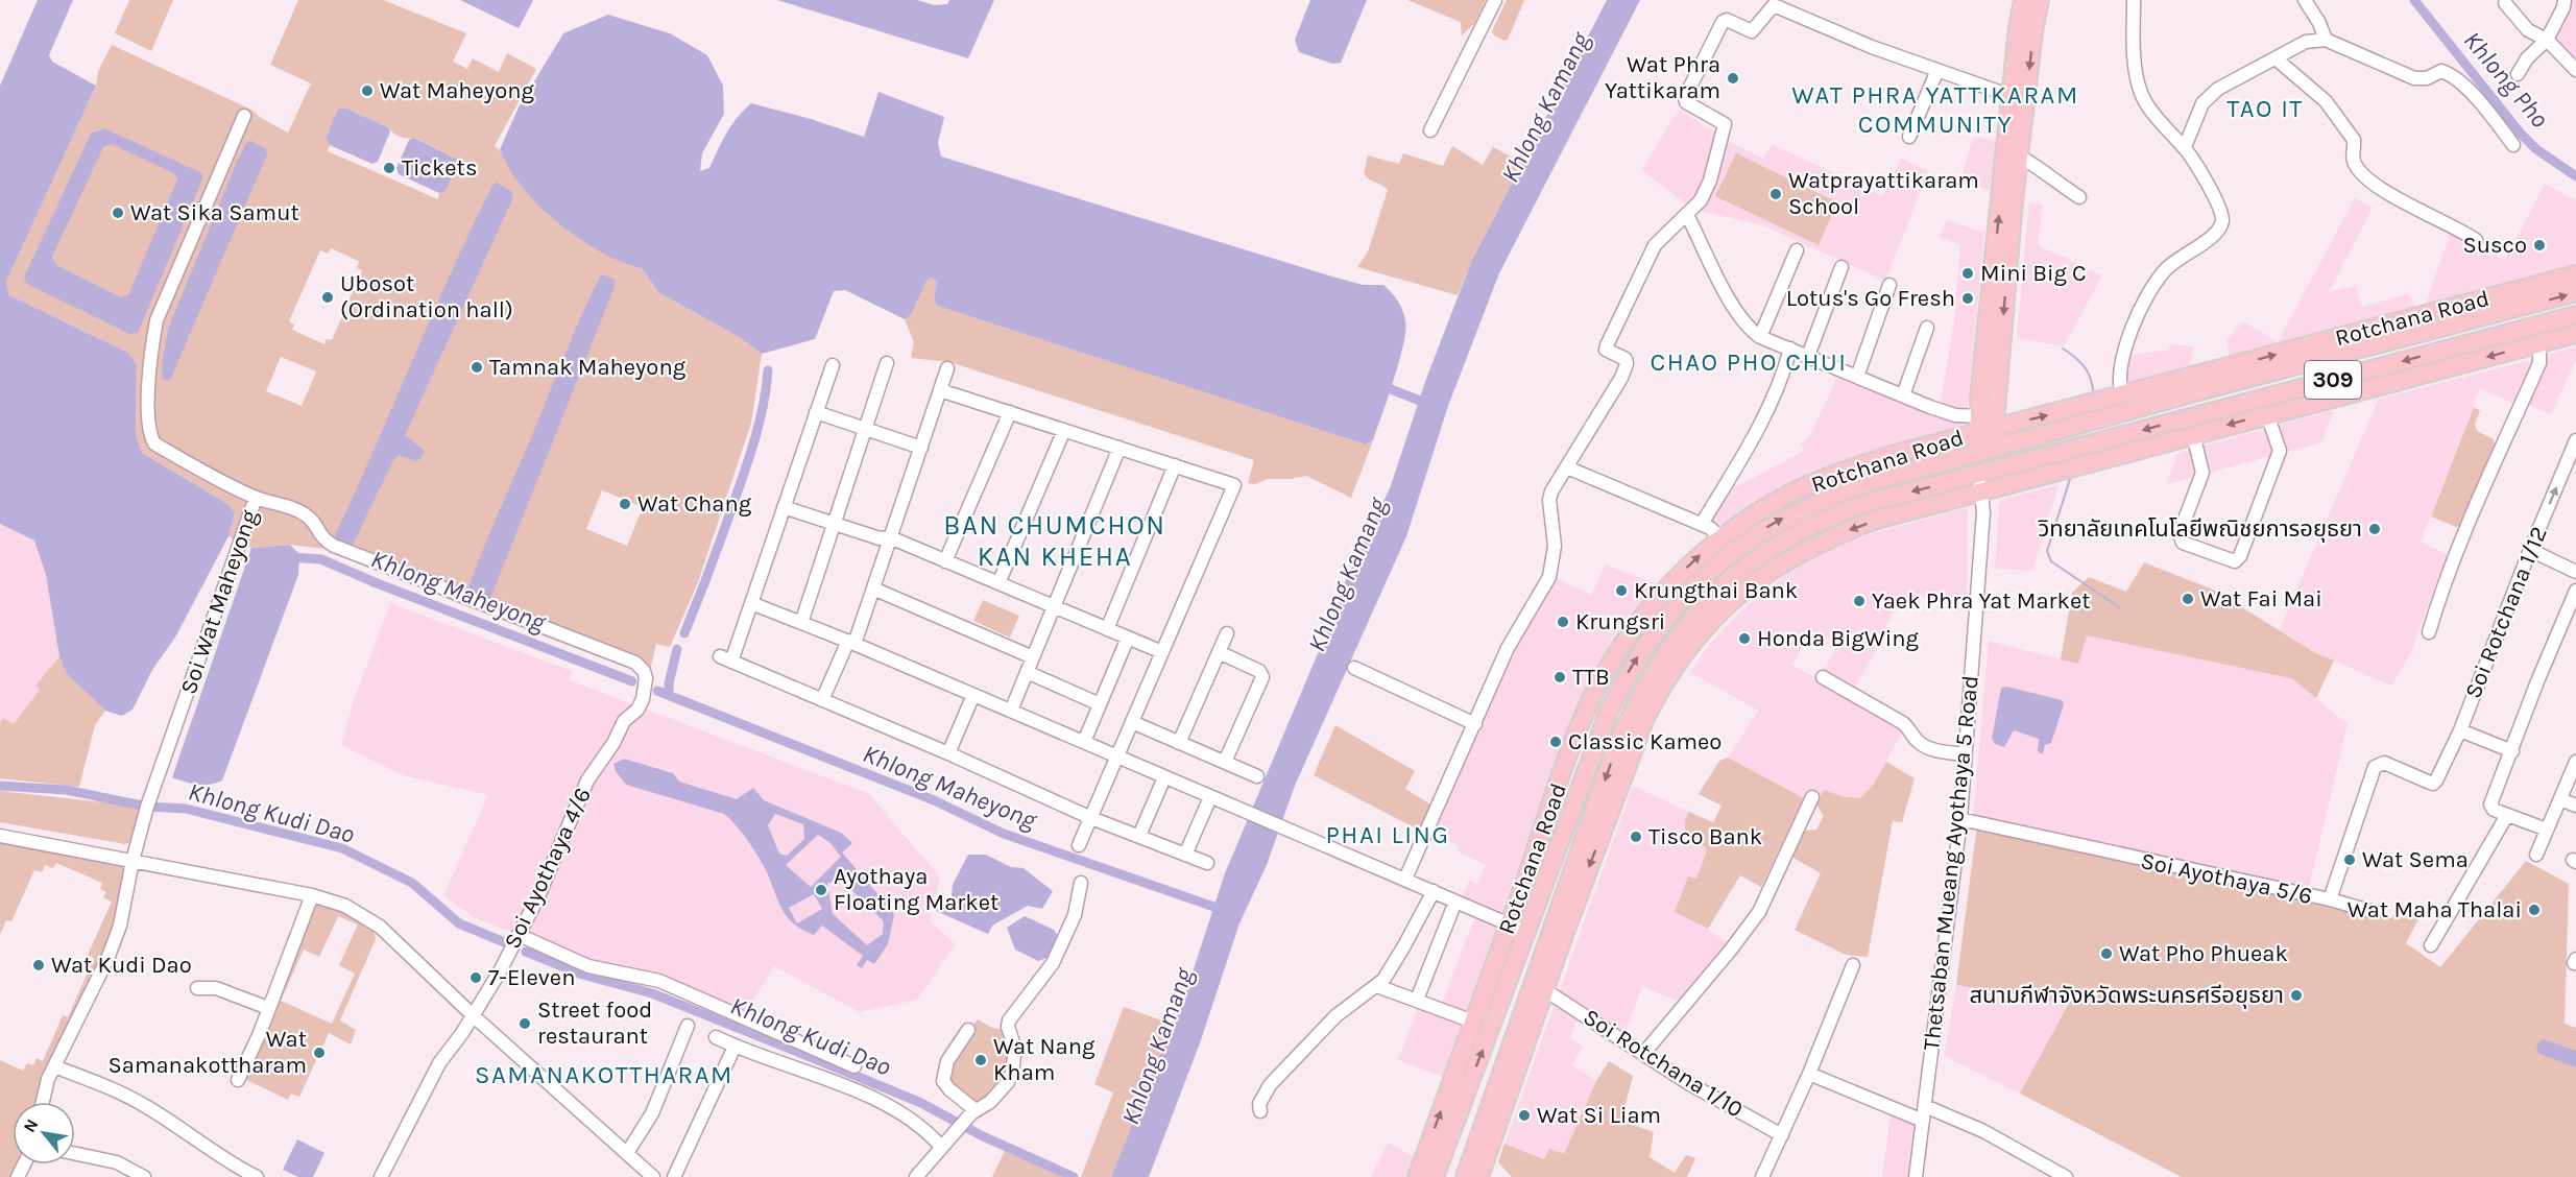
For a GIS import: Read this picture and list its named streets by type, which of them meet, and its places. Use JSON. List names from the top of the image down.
{
  "streets": {
    "main road": ["Rotchana Road", "309"],
    "street": [
      "Soi Wat Maheyong",
      "Soi Rotchana 1/12",
      "Thetsaban Mueang Ayothaya 5 Road",
      "Soi Ayothaya 4/6",
      "Soi Ayothaya 5/6",
      "Soi Rotchana 1/10"
    ]
  },
  "crossings": [
    ["Rotchana Road", "Thetsaban Mueang Ayothaya 5 Road"],
    ["Rotchana Road", "Soi Rotchana 1/10"],
    ["Soi Wat Maheyong", "Soi Ayothaya 4/6"],
    ["Soi Rotchana 1/12", "Soi Ayothaya 5/6"],
    ["Thetsaban Mueang Ayothaya 5 Road", "Soi Ayothaya 5/6"]
  ],
  "districts": [
    "WAT PHRA YATTIKARAM COMMUNITY",
    "TAO IT",
    "CHAO PHO CHUI",
    "BAN CHUMCHON KAN KHEHA",
    "PHAI LING",
    "SAMANAKOTTHARAM"
  ],
  "water": [
    "Khlong Pho",
    "Khlong Kamang",
    "Khlong Maheyong",
    "Khlong Kudi Dao"
  ],
  "places": [
    "Wat Phra Yattikaram",
    "Wat Maheyong",
    "Tickets",
    "Watprayattikaram School",
    "Wat Sika Samut",
    "Susco",
    "Mini Big C",
    "Ubosot (Ordination hall)",
    "Lotus's Go Fresh",
    "Tamnak Maheyong",
    "Wat Chang",
    "วิทยาลัยเทคโนโลยีพณิชยการอยุธยา",
    "Krungthai Bank",
    "Wat Fai Mai",
    "Yaek Phra Yat Market",
    "Krungsri",
    "Honda BigWing",
    "TTB",
    "Classic Kameo",
    "Tisco Bank",
    "Wat Sema",
    "Ayothaya Floating Market",
    "Wat Maha Thalai",
    "Wat Pho Phueak",
    "Wat Kudi Dao",
    "7-Eleven",
    "สนามกีฬาจังหวัดพระนครศรีอยุธยา",
    "Street food restaurant",
    "Wat Samanakottharam",
    "Wat Nang Kham",
    "Wat Si Liam"
  ],
  "north": "top left"
}
